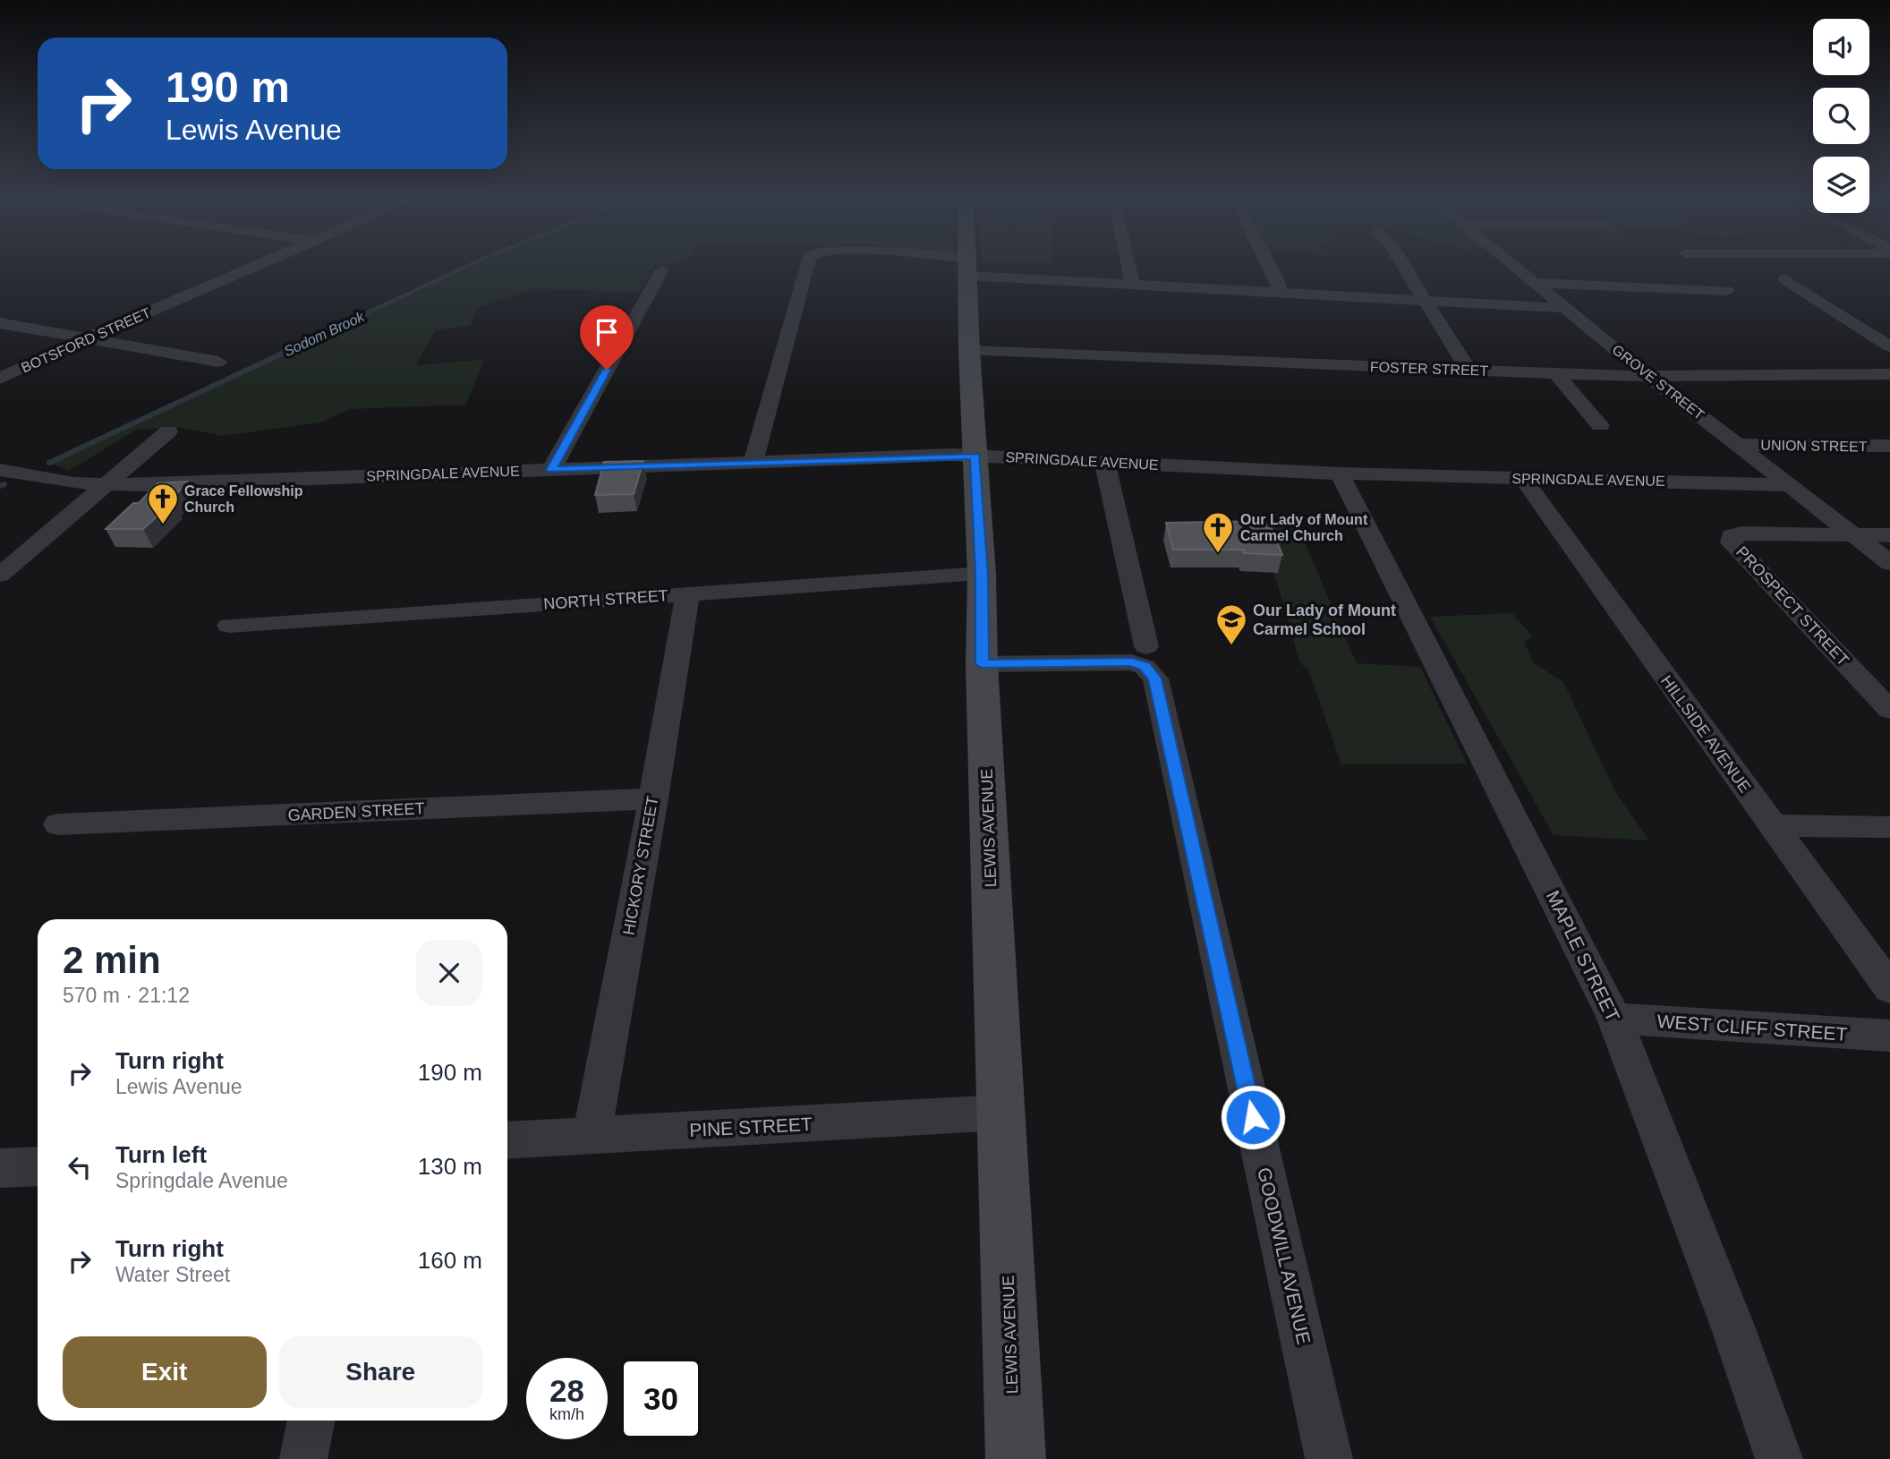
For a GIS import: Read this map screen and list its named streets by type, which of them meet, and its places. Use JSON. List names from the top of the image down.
{
  "streets": {
    "main road": ["LEWIS AVENUE"],
    "street": [
      "BOTSFORD STREET",
      "FOSTER STREET",
      "GROVE STREET",
      "UNION STREET",
      "SPRINGDALE AVENUE",
      "NORTH STREET",
      "PROSPECT STREET",
      "HILLSIDE AVENUE",
      "GARDEN STREET",
      "HICKORY STREET",
      "MAPLE STREET",
      "WEST CLIFF STREET",
      "PINE STREET",
      "GOODWILL AVENUE"
    ]
  },
  "crossings": [
    ["FOSTER STREET", "GROVE STREET"],
    ["FOSTER STREET", "LEWIS AVENUE"],
    ["GROVE STREET", "UNION STREET"],
    ["GROVE STREET", "SPRINGDALE AVENUE"],
    ["GROVE STREET", "PROSPECT STREET"],
    ["SPRINGDALE AVENUE", "HILLSIDE AVENUE"],
    ["SPRINGDALE AVENUE", "LEWIS AVENUE"],
    ["SPRINGDALE AVENUE", "MAPLE STREET"],
    ["SPRINGDALE AVENUE", "GOODWILL AVENUE"],
    ["NORTH STREET", "LEWIS AVENUE"],
    ["NORTH STREET", "HICKORY STREET"],
    ["GARDEN STREET", "HICKORY STREET"],
    ["LEWIS AVENUE", "PINE STREET"],
    ["HICKORY STREET", "PINE STREET"],
    ["MAPLE STREET", "WEST CLIFF STREET"]
  ],
  "water": ["Sodom Brook"],
  "places": {
    "church": ["Grace Fellowship Church", "Our Lady of Mount Carmel Church"],
    "school or university": ["Our Lady of Mount Carmel School"]
  },
  "page": {
    "turn": ["190 m", "Lewis Avenue"],
    "heading": ["2 min", "570 m · 21:12"],
    "list": [
      {
        "name": "Turn right",
        "note": "Lewis Avenue",
        "value": "190 m"
      },
      {
        "name": "Turn left",
        "note": "Springdale Avenue",
        "value": "130 m"
      },
      {
        "name": "Turn right",
        "note": "Water Street",
        "value": "160 m"
      }
    ],
    "buttons": ["Exit", "Share"],
    "speed": "28 km/h",
    "limit": "30"
  }
}
